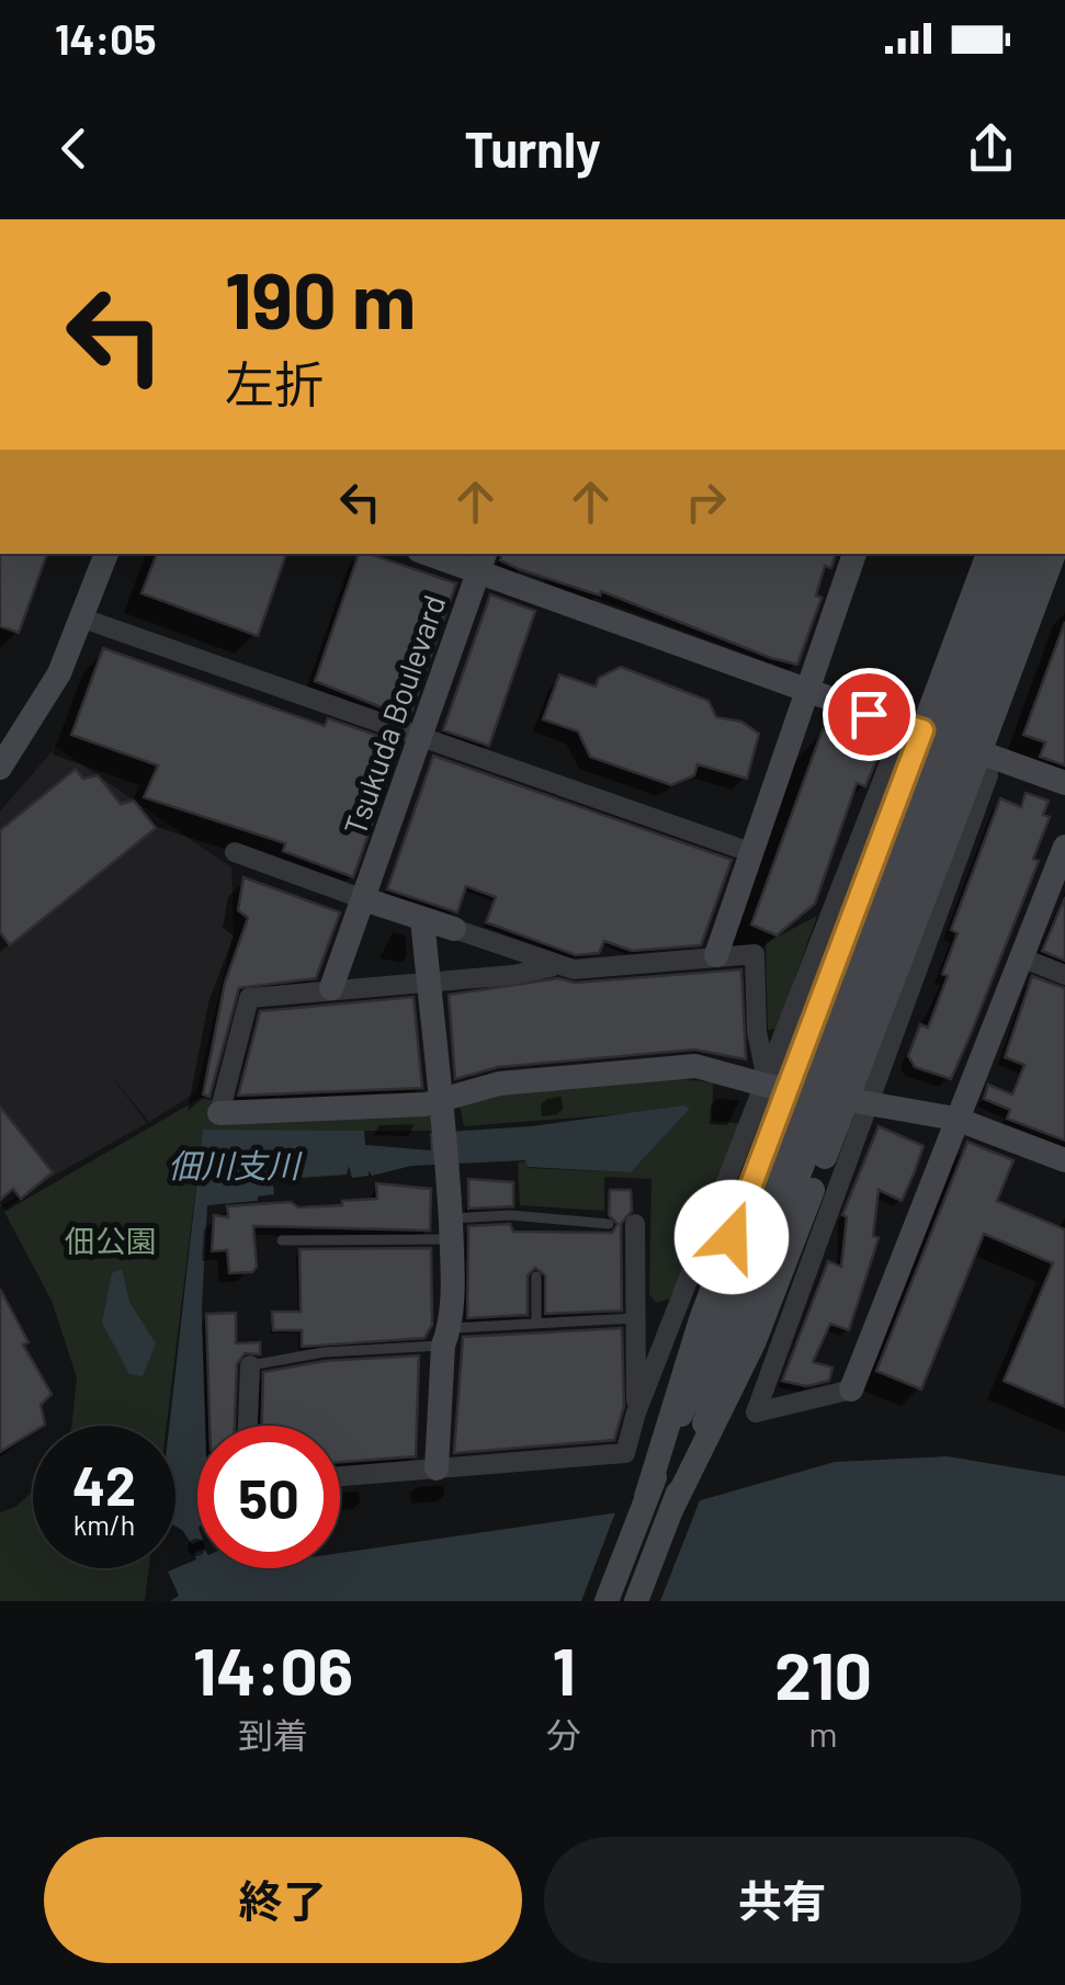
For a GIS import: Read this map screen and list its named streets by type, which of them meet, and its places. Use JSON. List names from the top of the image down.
{
  "streets": {
    "main road": ["Tsukuda Boulevard"]
  },
  "water": ["佃川支川"],
  "parks": ["佃公園"],
  "page": {
    "status": "14:05",
    "header": "Turnly",
    "turn": ["190 m", "左折"],
    "speed": "42 km/h",
    "limit": "50",
    "eta": [
      "14:06",
      "到着",
      "1",
      "分",
      "210",
      "m"
    ],
    "buttons": ["終了", "共有"]
  }
}
